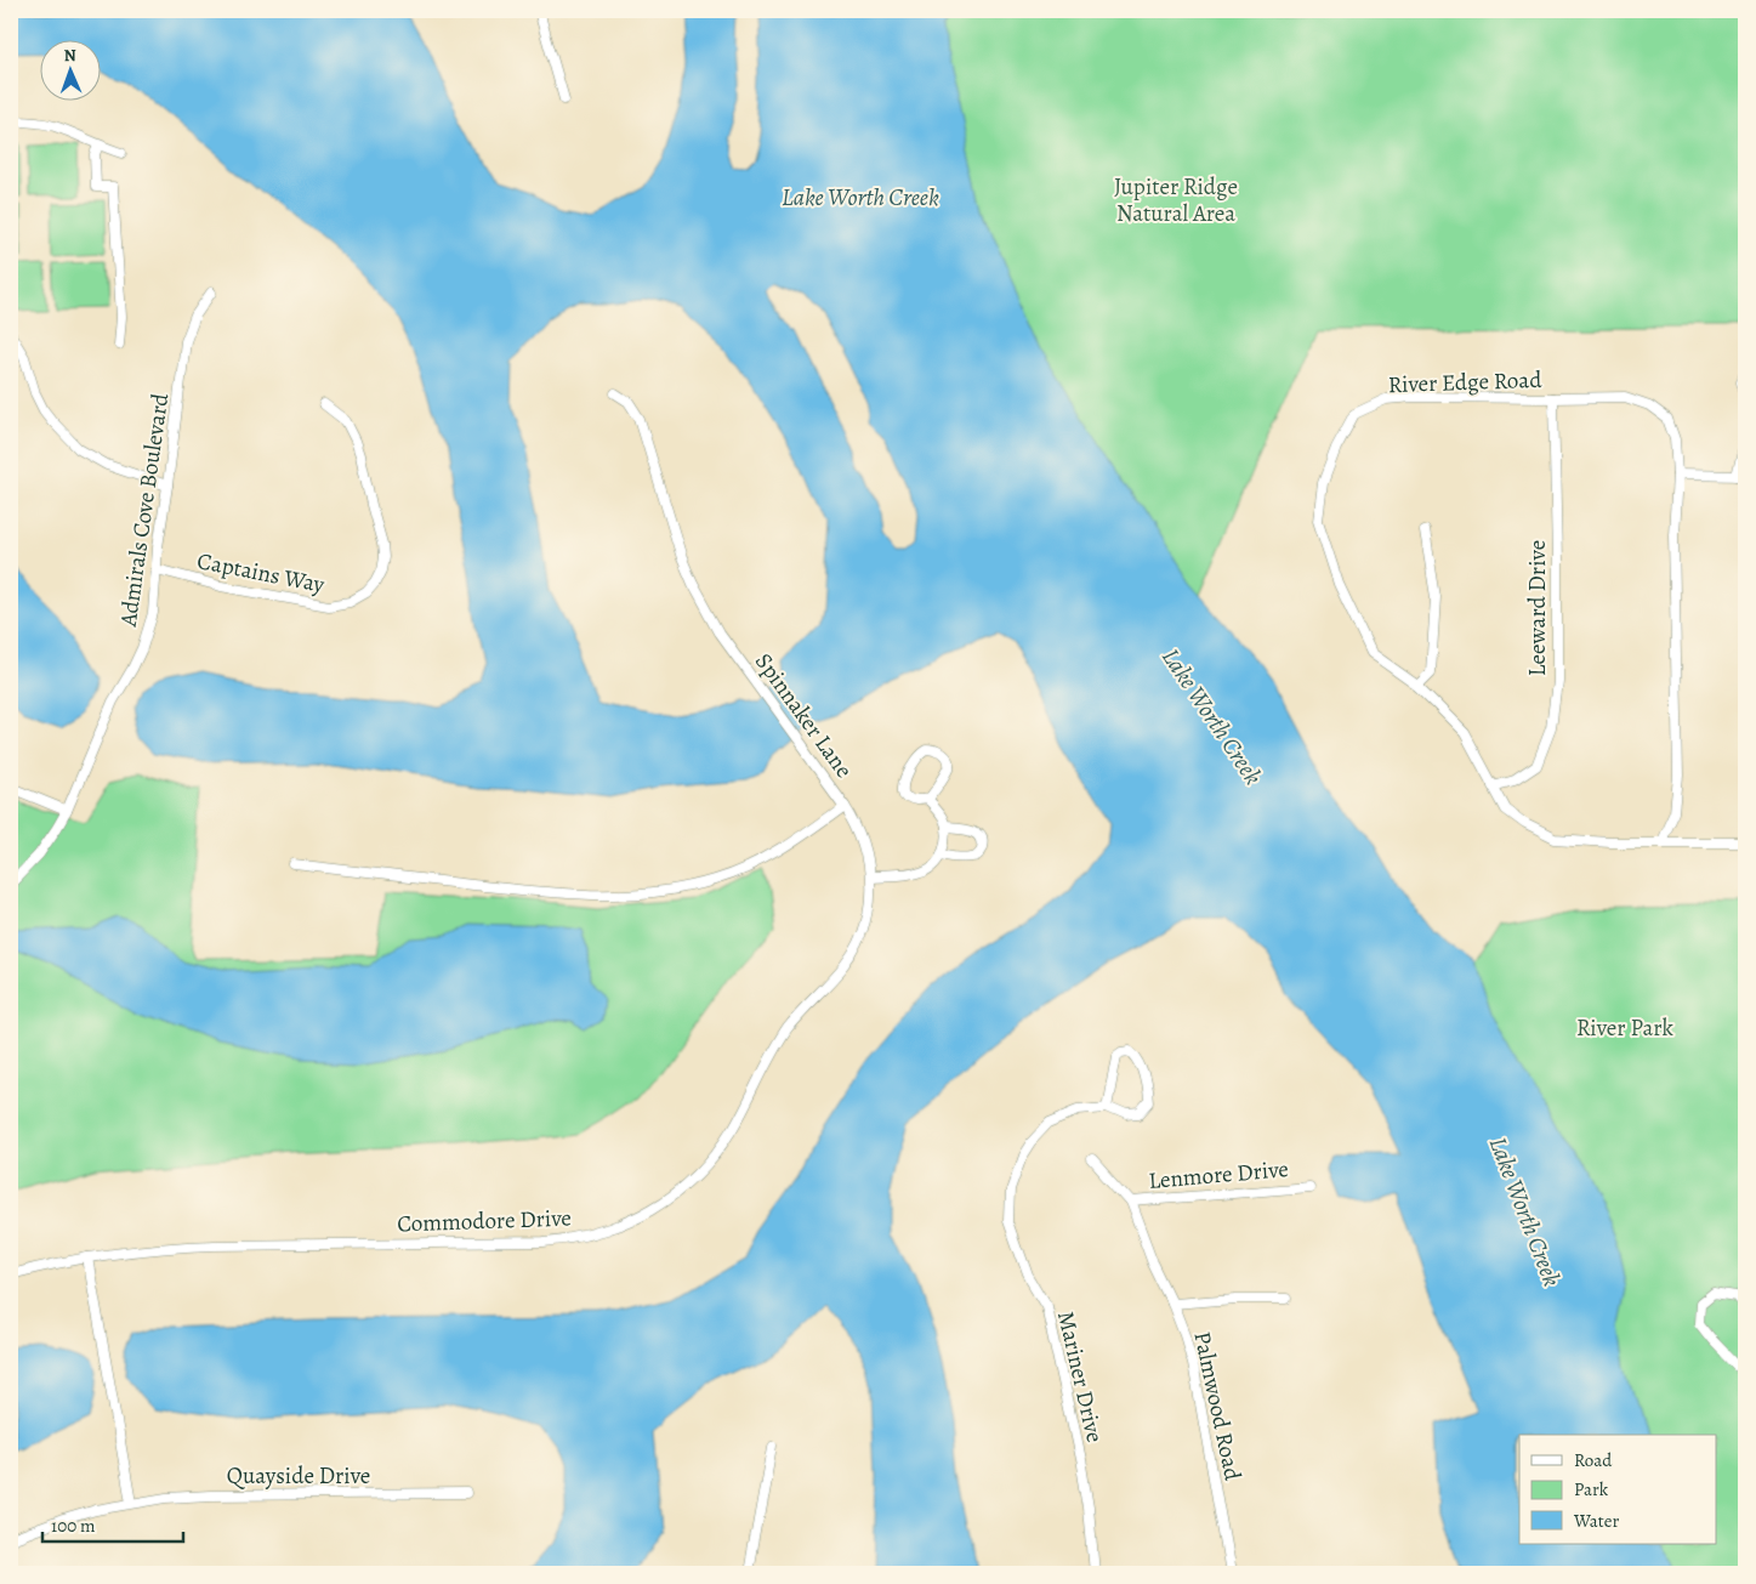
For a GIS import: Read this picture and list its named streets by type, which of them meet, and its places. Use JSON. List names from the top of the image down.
{
  "streets": {
    "street": [
      "River Edge Road",
      "Admirals Cove Boulevard",
      "Captains Way",
      "Leeward Drive",
      "Spinnaker Lane",
      "Lenmore Drive",
      "Commodore Drive",
      "Mariner Drive",
      "Palmwood Road",
      "Quayside Drive"
    ]
  },
  "crossings": [
    ["River Edge Road", "Leeward Drive"],
    ["Admirals Cove Boulevard", "Captains Way"],
    ["Spinnaker Lane", "Commodore Drive"],
    ["Lenmore Drive", "Palmwood Road"]
  ],
  "water": ["Lake Worth Creek"],
  "parks": ["Jupiter Ridge Natural Area", "River Park"],
  "legend": ["Road", "Park", "Water"],
  "scale_bar": "100 m",
  "north": "top"
}
